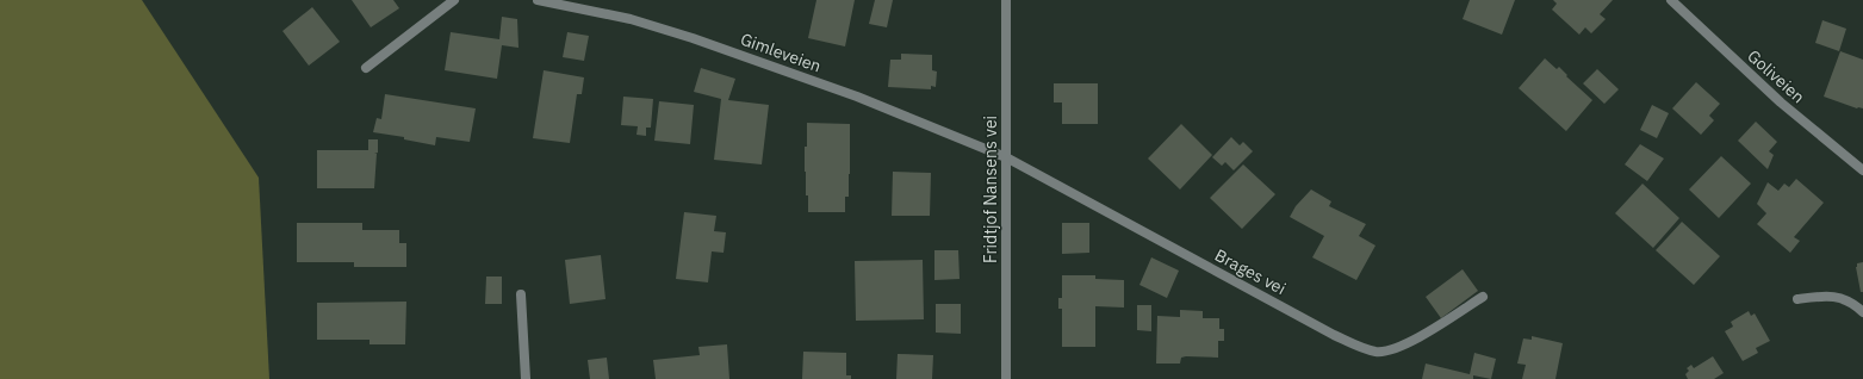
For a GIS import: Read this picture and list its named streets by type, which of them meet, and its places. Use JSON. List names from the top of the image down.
{
  "streets": {
    "street": [
      "Gimleveien",
      "Goliveien",
      "Fridtjof Nansens vei",
      "Brages vei"
    ]
  },
  "crossings": [
    ["Gimleveien", "Fridtjof Nansens vei"],
    ["Gimleveien", "Brages vei"],
    ["Fridtjof Nansens vei", "Brages vei"]
  ]
}
